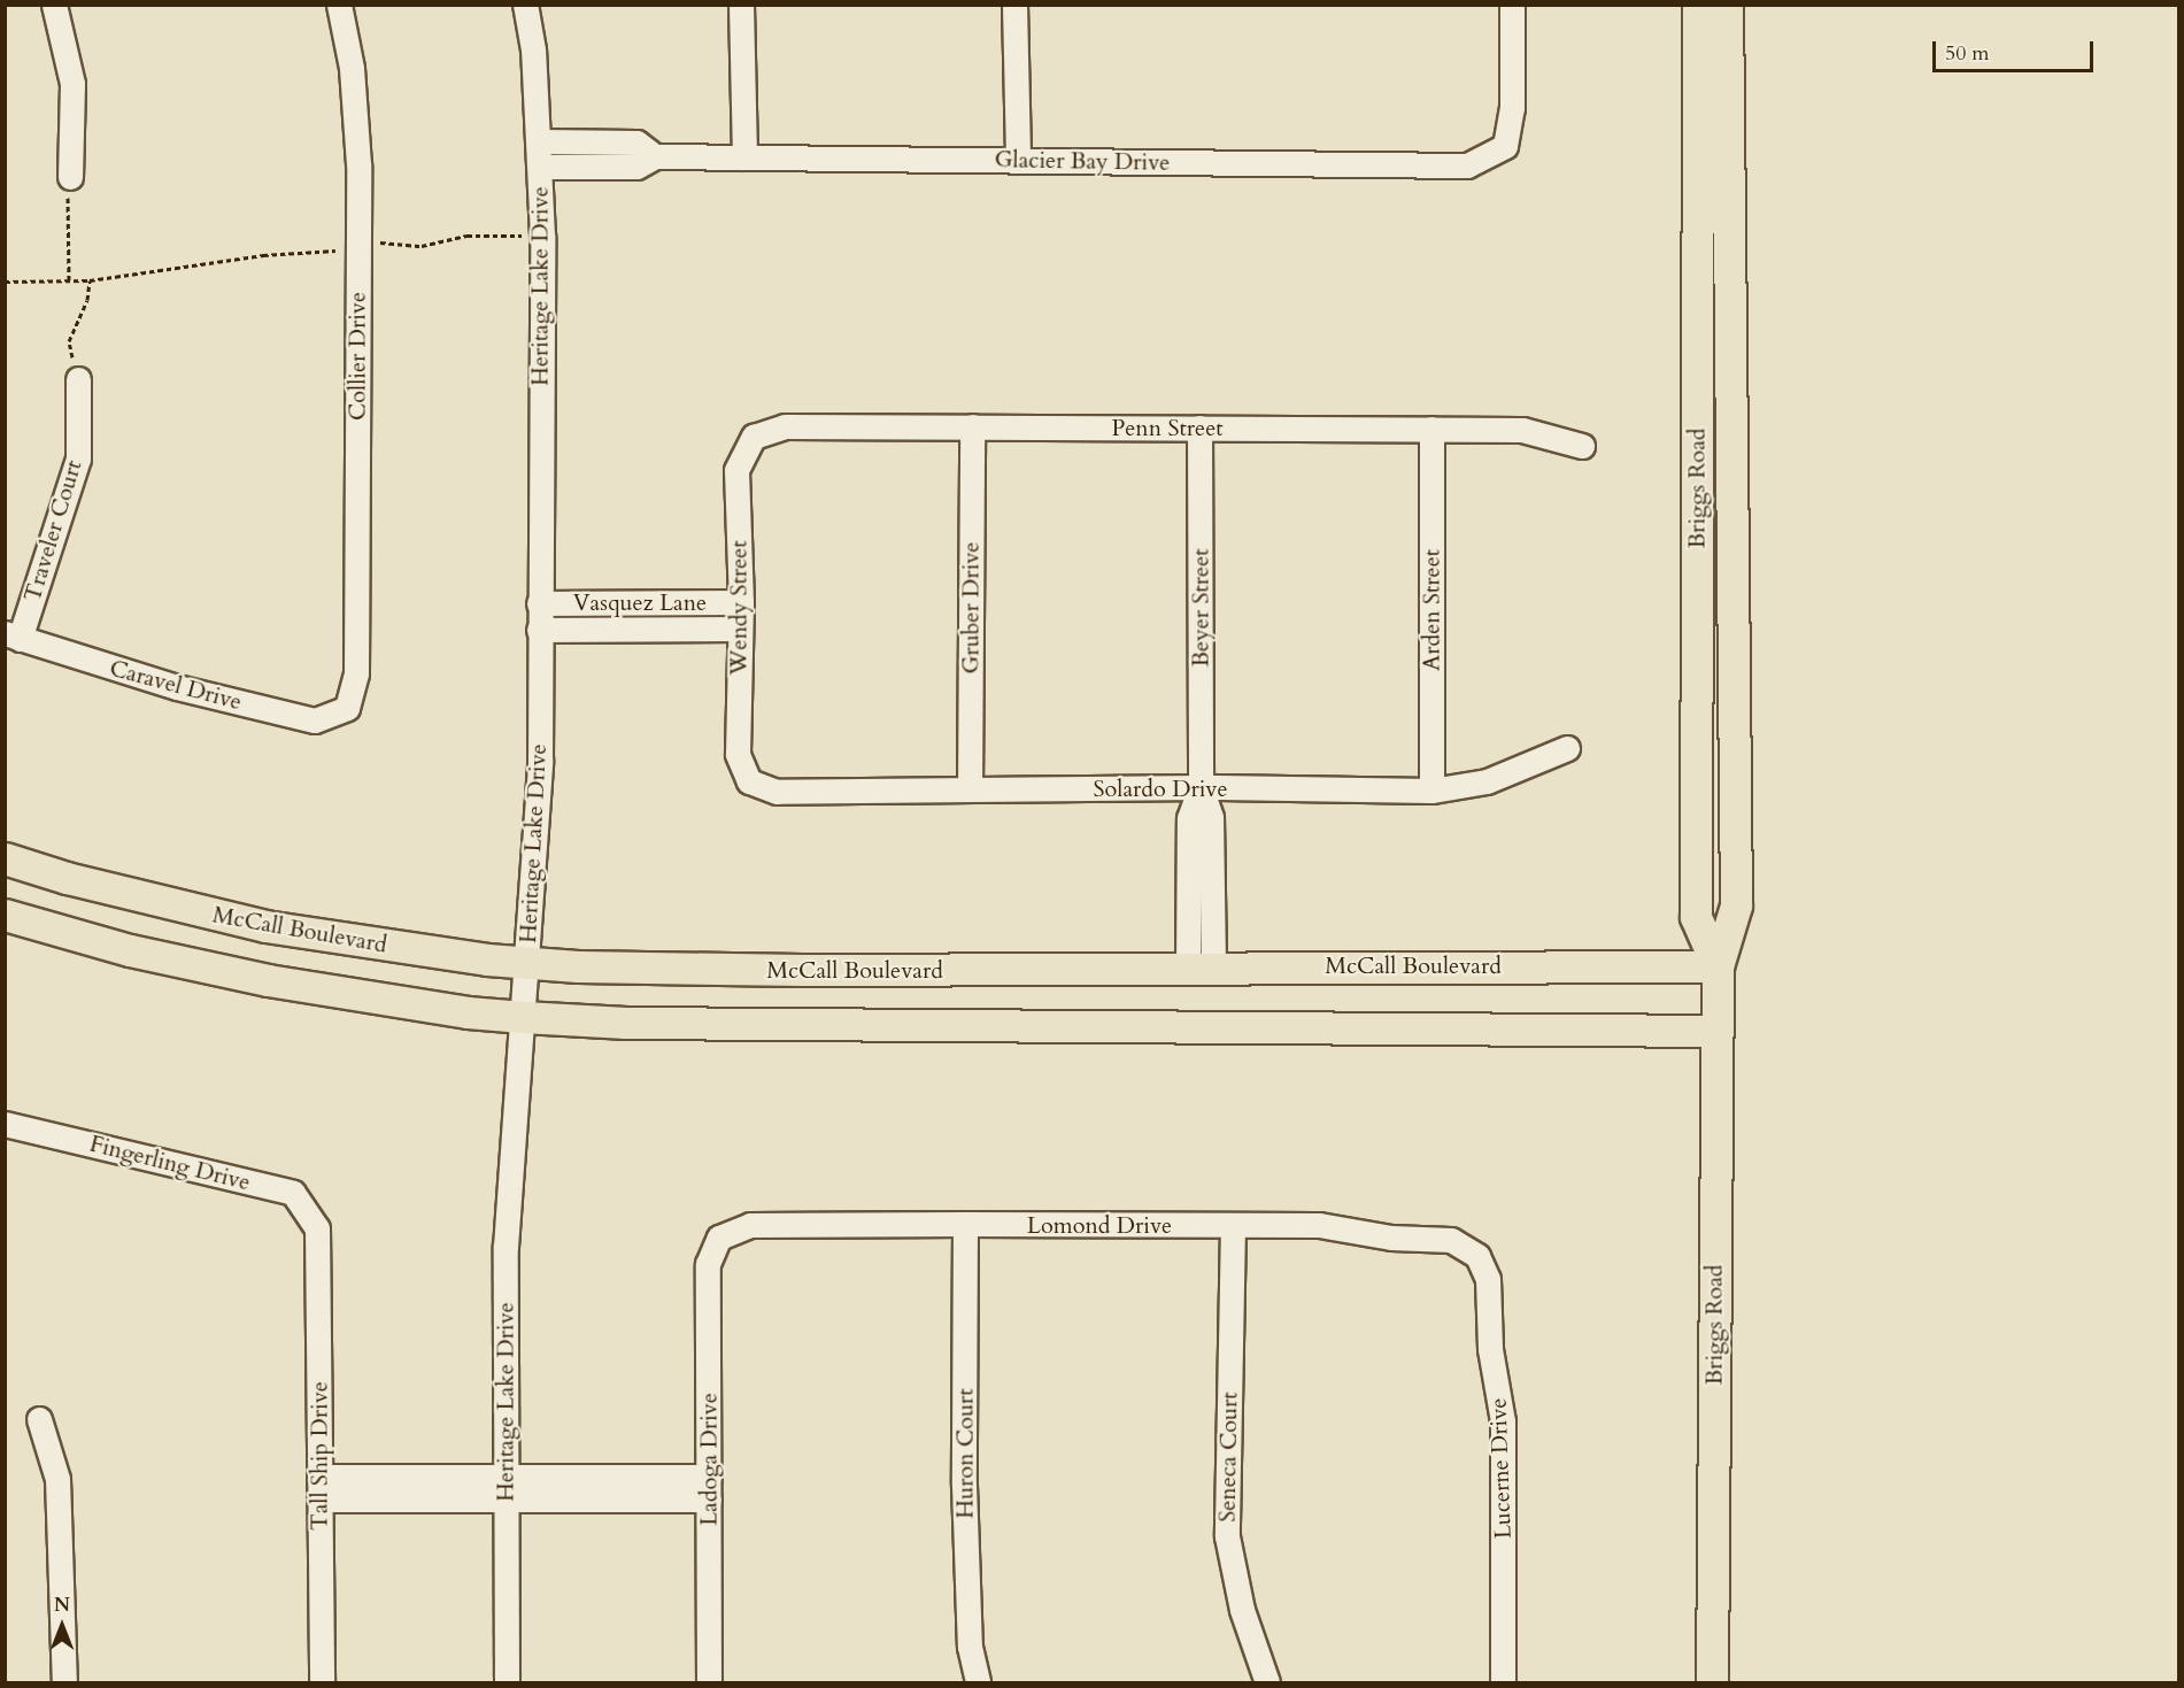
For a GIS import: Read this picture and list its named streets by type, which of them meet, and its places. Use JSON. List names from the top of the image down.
{
  "streets": {
    "main road": ["Briggs Road", "McCall Boulevard"],
    "street": [
      "Glacier Bay Drive",
      "Heritage Lake Drive",
      "Collier Drive",
      "Penn Street",
      "Traveler Court",
      "Vasquez Lane",
      "Wendy Street",
      "Gruber Drive",
      "Beyer Street",
      "Arden Street",
      "Caravel Drive",
      "Solardo Drive",
      "Fingerling Drive",
      "Lomond Drive",
      "Huron Court",
      "Tall Ship Drive",
      "Seneca Court",
      "Ladoga Drive",
      "Lucerne Drive"
    ]
  },
  "crossings": [
    ["Glacier Bay Drive", "Heritage Lake Drive"],
    ["Heritage Lake Drive", "Vasquez Lane"],
    ["Heritage Lake Drive", "McCall Boulevard"],
    ["Collier Drive", "Caravel Drive"],
    ["Penn Street", "Wendy Street"],
    ["Penn Street", "Gruber Drive"],
    ["Penn Street", "Beyer Street"],
    ["Penn Street", "Arden Street"],
    ["Briggs Road", "McCall Boulevard"],
    ["Traveler Court", "Caravel Drive"],
    ["Vasquez Lane", "Wendy Street"],
    ["Wendy Street", "Solardo Drive"],
    ["Gruber Drive", "Solardo Drive"],
    ["Beyer Street", "Solardo Drive"],
    ["Beyer Street", "McCall Boulevard"],
    ["Arden Street", "Solardo Drive"],
    ["Fingerling Drive", "Tall Ship Drive"],
    ["Lomond Drive", "Huron Court"],
    ["Lomond Drive", "Seneca Court"],
    ["Lomond Drive", "Ladoga Drive"],
    ["Lomond Drive", "Lucerne Drive"]
  ],
  "scale_bar": "50 m",
  "north": "top"
}
